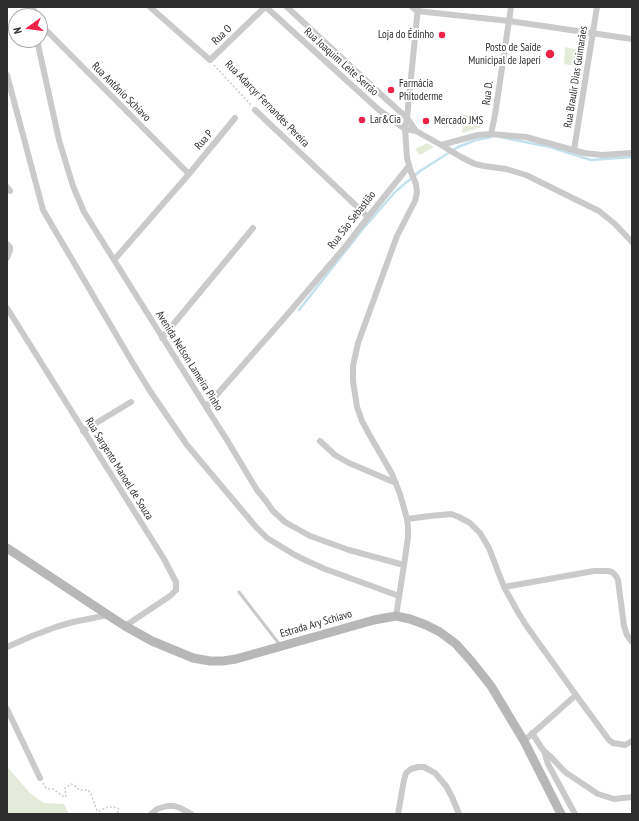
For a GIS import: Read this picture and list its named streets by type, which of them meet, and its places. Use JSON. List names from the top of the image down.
{
  "streets": {
    "main road": ["Estrada Ary Schiavo"],
    "street": [
      "Rua O",
      "Rua Joaquim Leite Serrão",
      "Rua Braulir Dias Guimarães",
      "Rua Antônio Schiavo",
      "Rua D.",
      "Rua Adarcyr Fernandes Pereira",
      "Rua P",
      "Rua São Sebastião",
      "Avenida Nelson Lameira Pinho",
      "Rua Sargento Manoel de Souza"
    ]
  },
  "crossings": [
    ["Rua O", "Rua Joaquim Leite Serrão"],
    ["Rua O", "Rua Adarcyr Fernandes Pereira"],
    ["Rua Antônio Schiavo", "Rua P"],
    ["Rua Adarcyr Fernandes Pereira", "Rua São Sebastião"],
    ["Rua P", "Avenida Nelson Lameira Pinho"],
    ["Rua São Sebastião", "Avenida Nelson Lameira Pinho"],
    ["Rua Sargento Manoel de Souza", "Estrada Ary Schiavo"]
  ],
  "places": [
    "Loja do Édinho",
    "Posto de Saíde Municipal de Japeri",
    "Farmácia Phitoderme",
    "Lar&Cia",
    "Mercado JMS"
  ],
  "north": "left"
}
